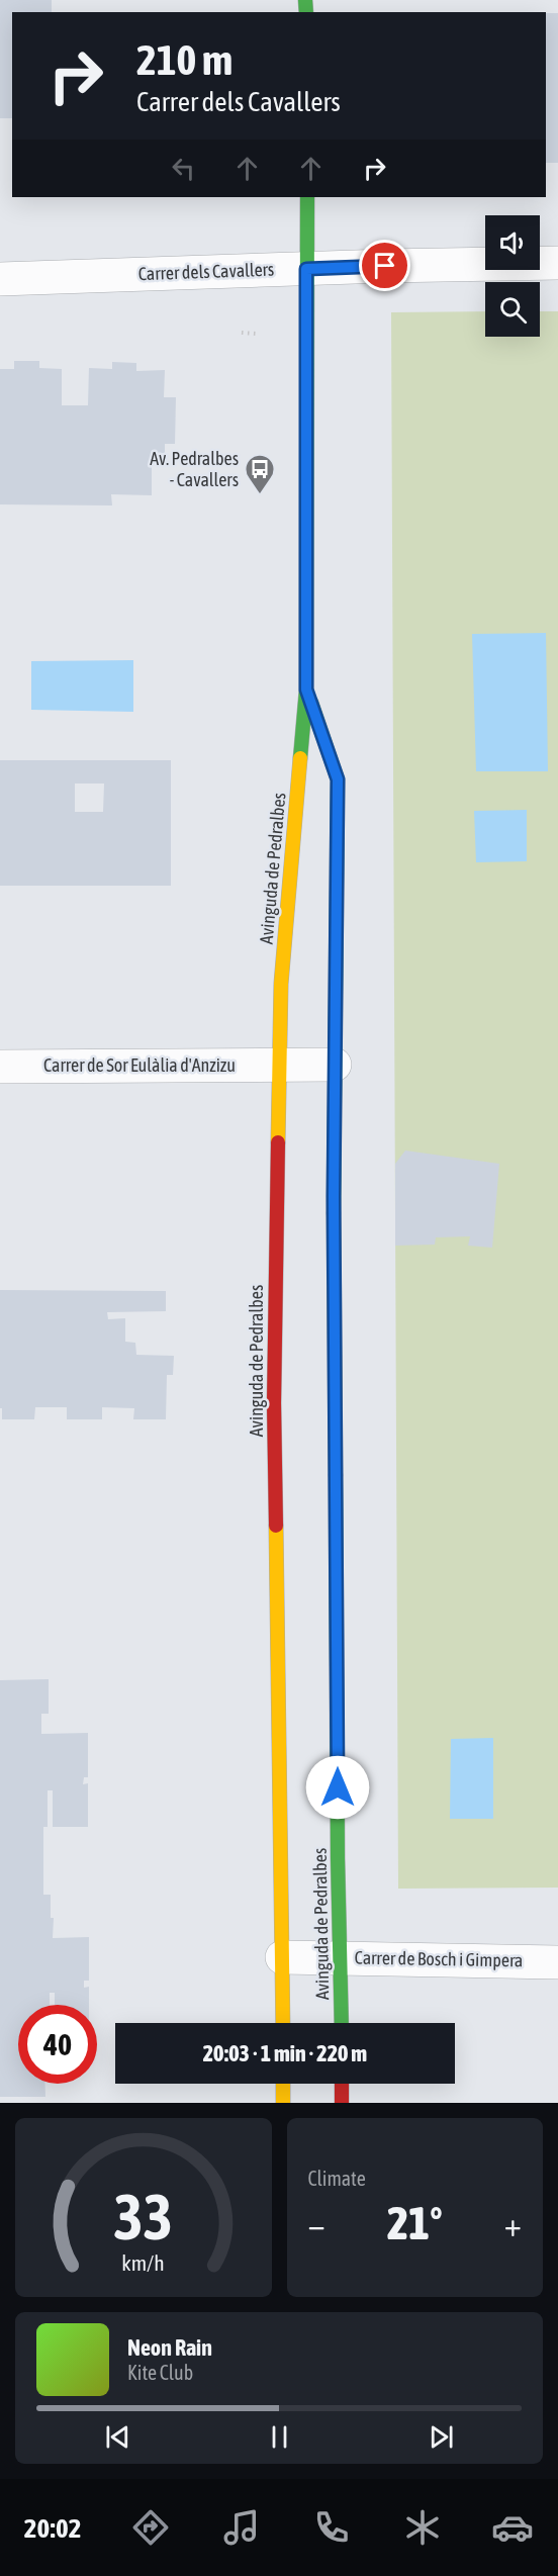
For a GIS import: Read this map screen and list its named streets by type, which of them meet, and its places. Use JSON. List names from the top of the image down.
{
  "streets": {
    "street": [
      "Carrer dels Cavallers",
      "Avinguda de Pedralbes",
      "Carrer de Sor Eulàlia d'Anzizu",
      "Carrer de Bosch i Gimpera"
    ]
  },
  "crossings": [
    ["Carrer dels Cavallers", "Avinguda de Pedralbes"],
    ["Avinguda de Pedralbes", "Carrer de Sor Eulàlia d'Anzizu"],
    ["Avinguda de Pedralbes", "Carrer de Bosch i Gimpera"]
  ],
  "places": {
    "bus stop": ["Av. Pedralbes - Cavallers"]
  },
  "page": {
    "turn": ["210 m", "Carrer dels Cavallers"],
    "limit": "40",
    "trip": "20:03 · 1 min · 220 m",
    "tile": "Climate",
    "heat": ["−", "21°", "+"],
    "song": ["Neon Rain", "Kite Club"],
    "tabs": "20:02",
    "gauge": ["33", "km/h"]
  }
}
